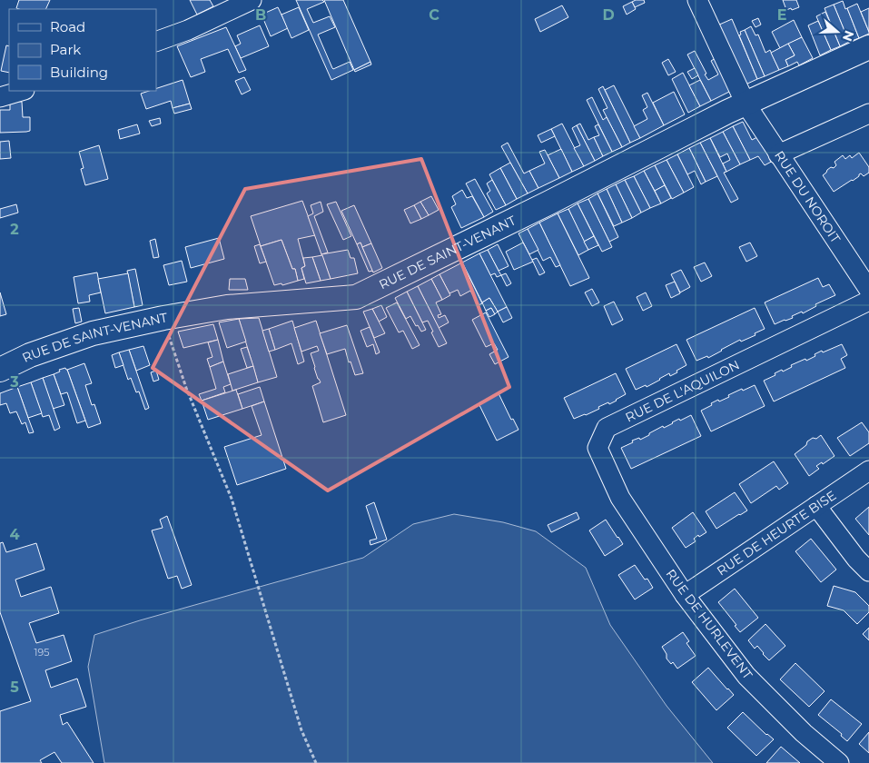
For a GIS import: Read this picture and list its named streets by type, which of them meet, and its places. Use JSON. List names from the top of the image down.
{
  "streets": {
    "main road": ["RUE DE SAINT-VENANT"],
    "street": [
      "RUE DU NOROIT",
      "RUE DE L'AQUILON",
      "RUE DE HEURTE BISE",
      "RUE DE HURLEVENT"
    ]
  },
  "crossings": [
    ["RUE DU NOROIT", "RUE DE SAINT-VENANT"],
    ["RUE DE L'AQUILON", "RUE DE HURLEVENT"],
    ["RUE DE HEURTE BISE", "RUE DE HURLEVENT"]
  ],
  "house_numbers": ["195"],
  "legend": ["Road", "Park", "Building"],
  "north": "right",
  "grid": {
    "columns": [
      "B",
      "C",
      "D",
      "E"
    ],
    "rows": [
      "2",
      "3",
      "4",
      "5"
    ]
  }
}
